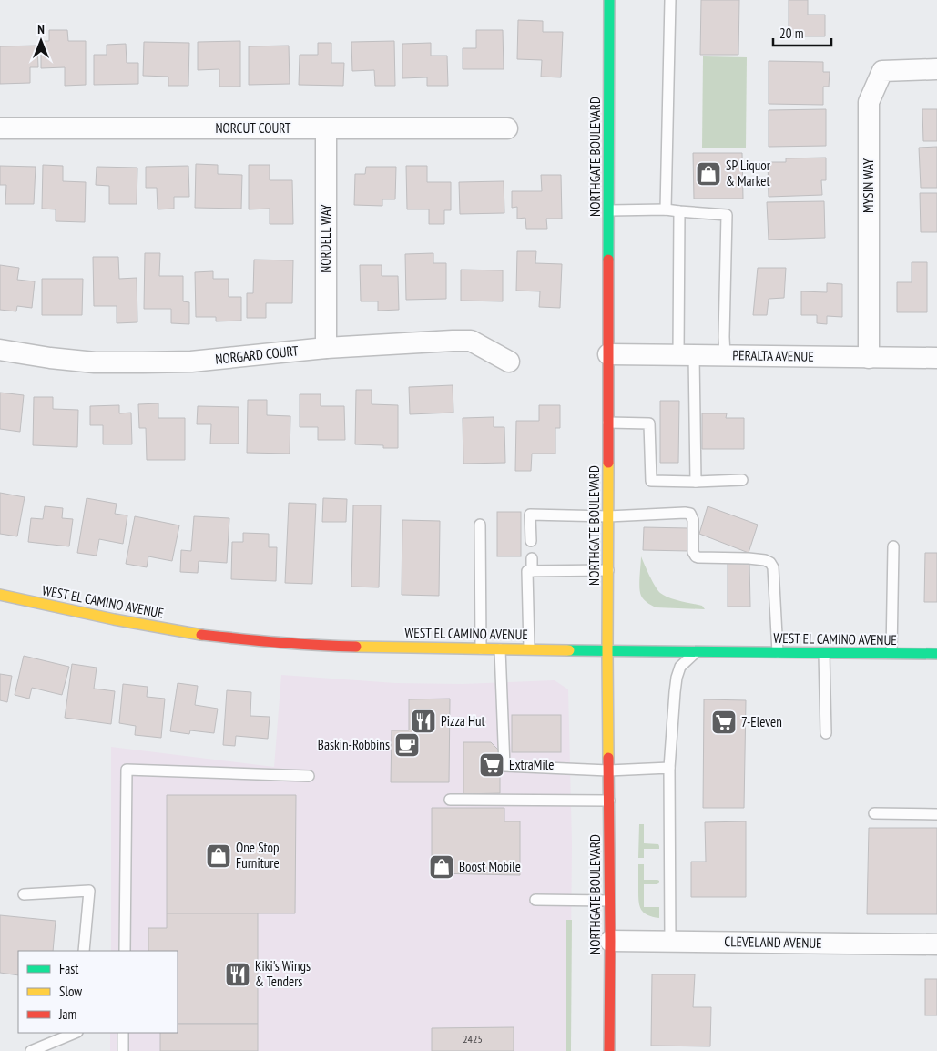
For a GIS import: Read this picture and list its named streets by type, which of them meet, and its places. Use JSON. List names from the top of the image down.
{
  "streets": {
    "main road": ["NORTHGATE BOULEVARD", "WEST EL CAMINO AVENUE"],
    "street": [
      "NORCUT COURT",
      "MYSIN WAY",
      "NORDELL WAY",
      "NORGARD COURT",
      "PERALTA AVENUE",
      "CLEVELAND AVENUE"
    ]
  },
  "crossings": [
    ["NORCUT COURT", "NORDELL WAY"],
    ["NORTHGATE BOULEVARD", "PERALTA AVENUE"],
    ["NORTHGATE BOULEVARD", "WEST EL CAMINO AVENUE"],
    ["NORTHGATE BOULEVARD", "CLEVELAND AVENUE"],
    ["MYSIN WAY", "PERALTA AVENUE"],
    ["NORDELL WAY", "NORGARD COURT"]
  ],
  "places": {
    "shop": ["SP Liquor & Market", "One Stop Furniture", "Boost Mobile"],
    "restaurant": ["Pizza Hut", "Kiki's Wings & Tenders"],
    "supermarket": ["7-Eleven", "ExtraMile"],
    "cafe": ["Baskin-Robbins"]
  },
  "house_numbers": ["2425"],
  "legend": ["Fast", "Slow", "Jam"],
  "scale_bar": "20 m",
  "north": "top"
}
